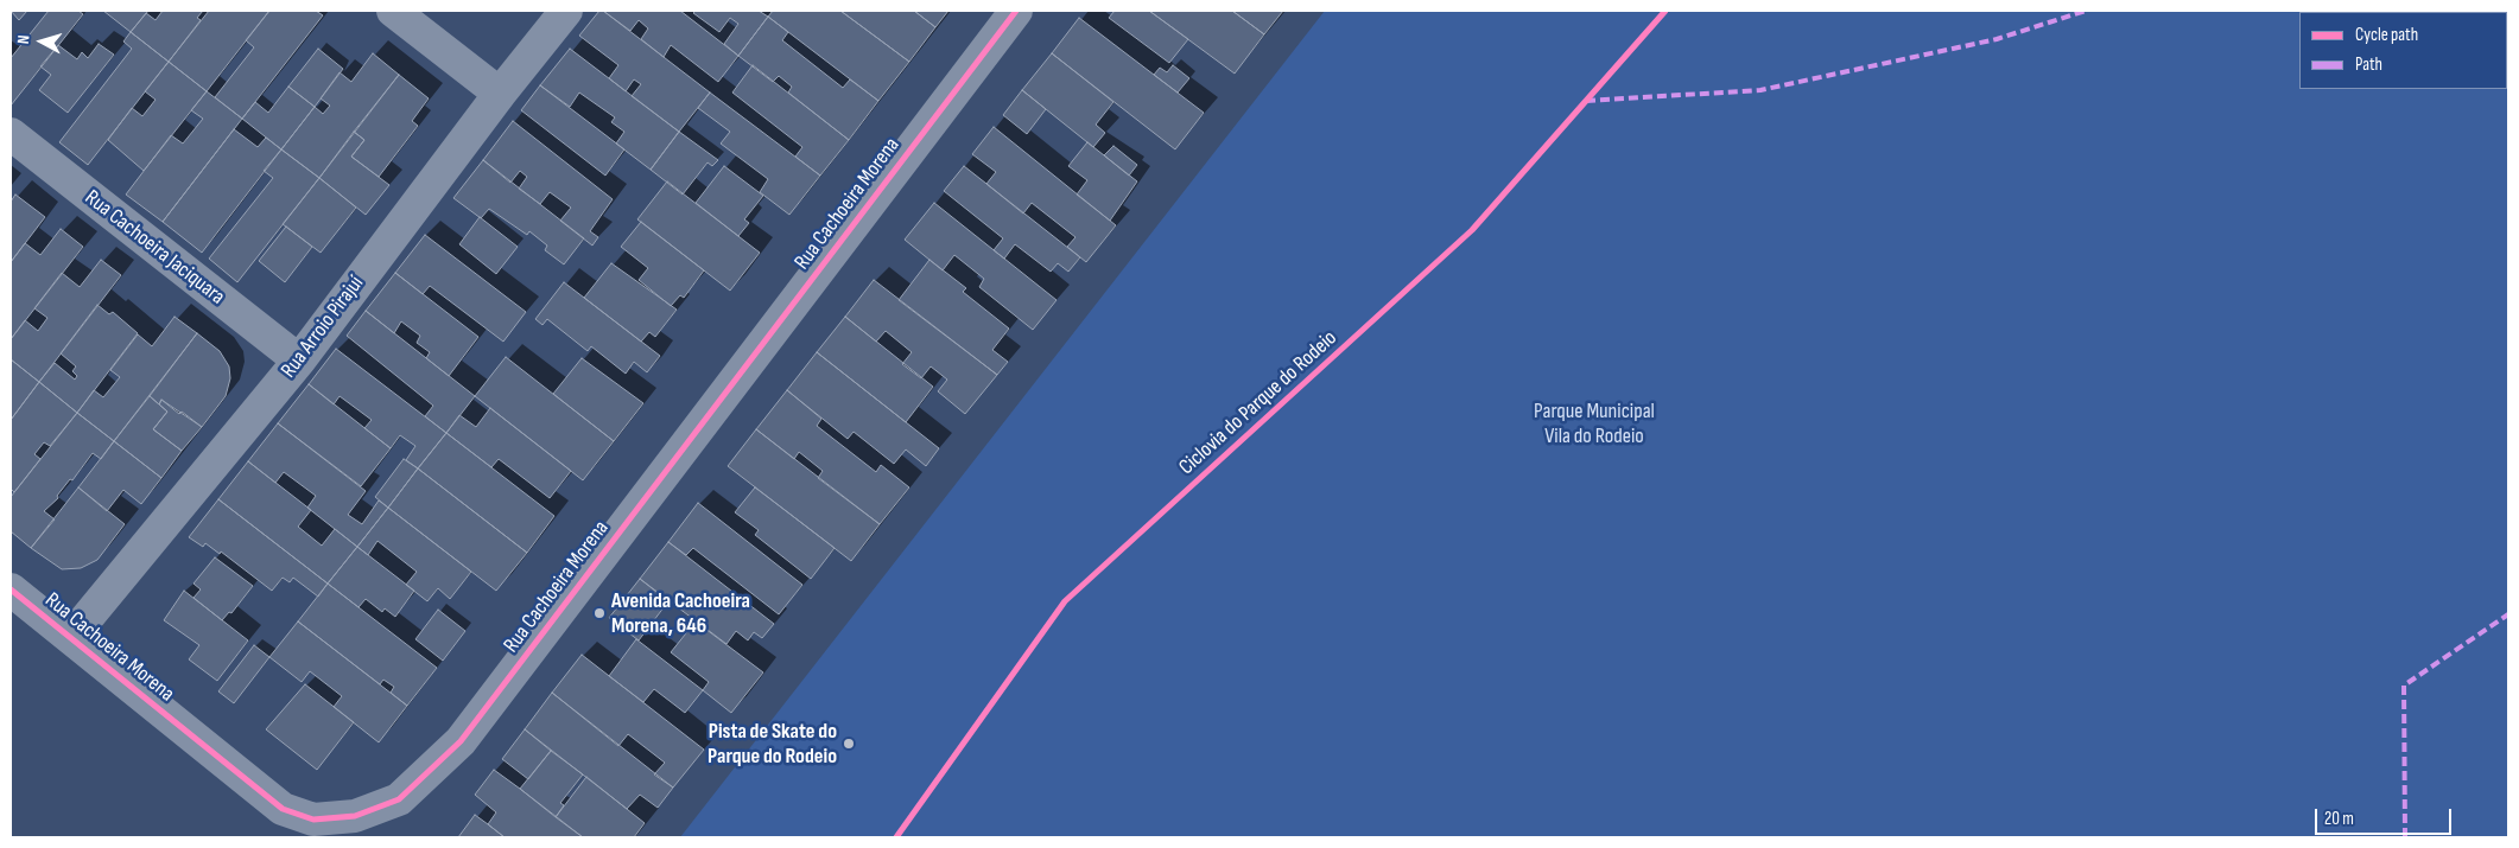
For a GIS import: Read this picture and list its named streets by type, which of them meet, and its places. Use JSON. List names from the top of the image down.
{
  "streets": {
    "street": ["Rua Cachoeira Morena", "Rua Cachoeira Jaciquara", "Rua Arroio Pirajuí"],
    "cycle path": ["Ciclovia do Parque do Rodeio"]
  },
  "crossings": [
    ["Rua Cachoeira Morena", "Rua Arroio Pirajuí"],
    ["Rua Cachoeira Jaciquara", "Rua Arroio Pirajuí"]
  ],
  "parks": ["Parque Municipal Vila do Rodeio"],
  "places": ["Avenida Cachoeira Morena, 646", "Pista de Skate do Parque do Rodeio"],
  "legend": ["Cycle path", "Path"],
  "scale_bar": "20 m",
  "north": "left"
}
